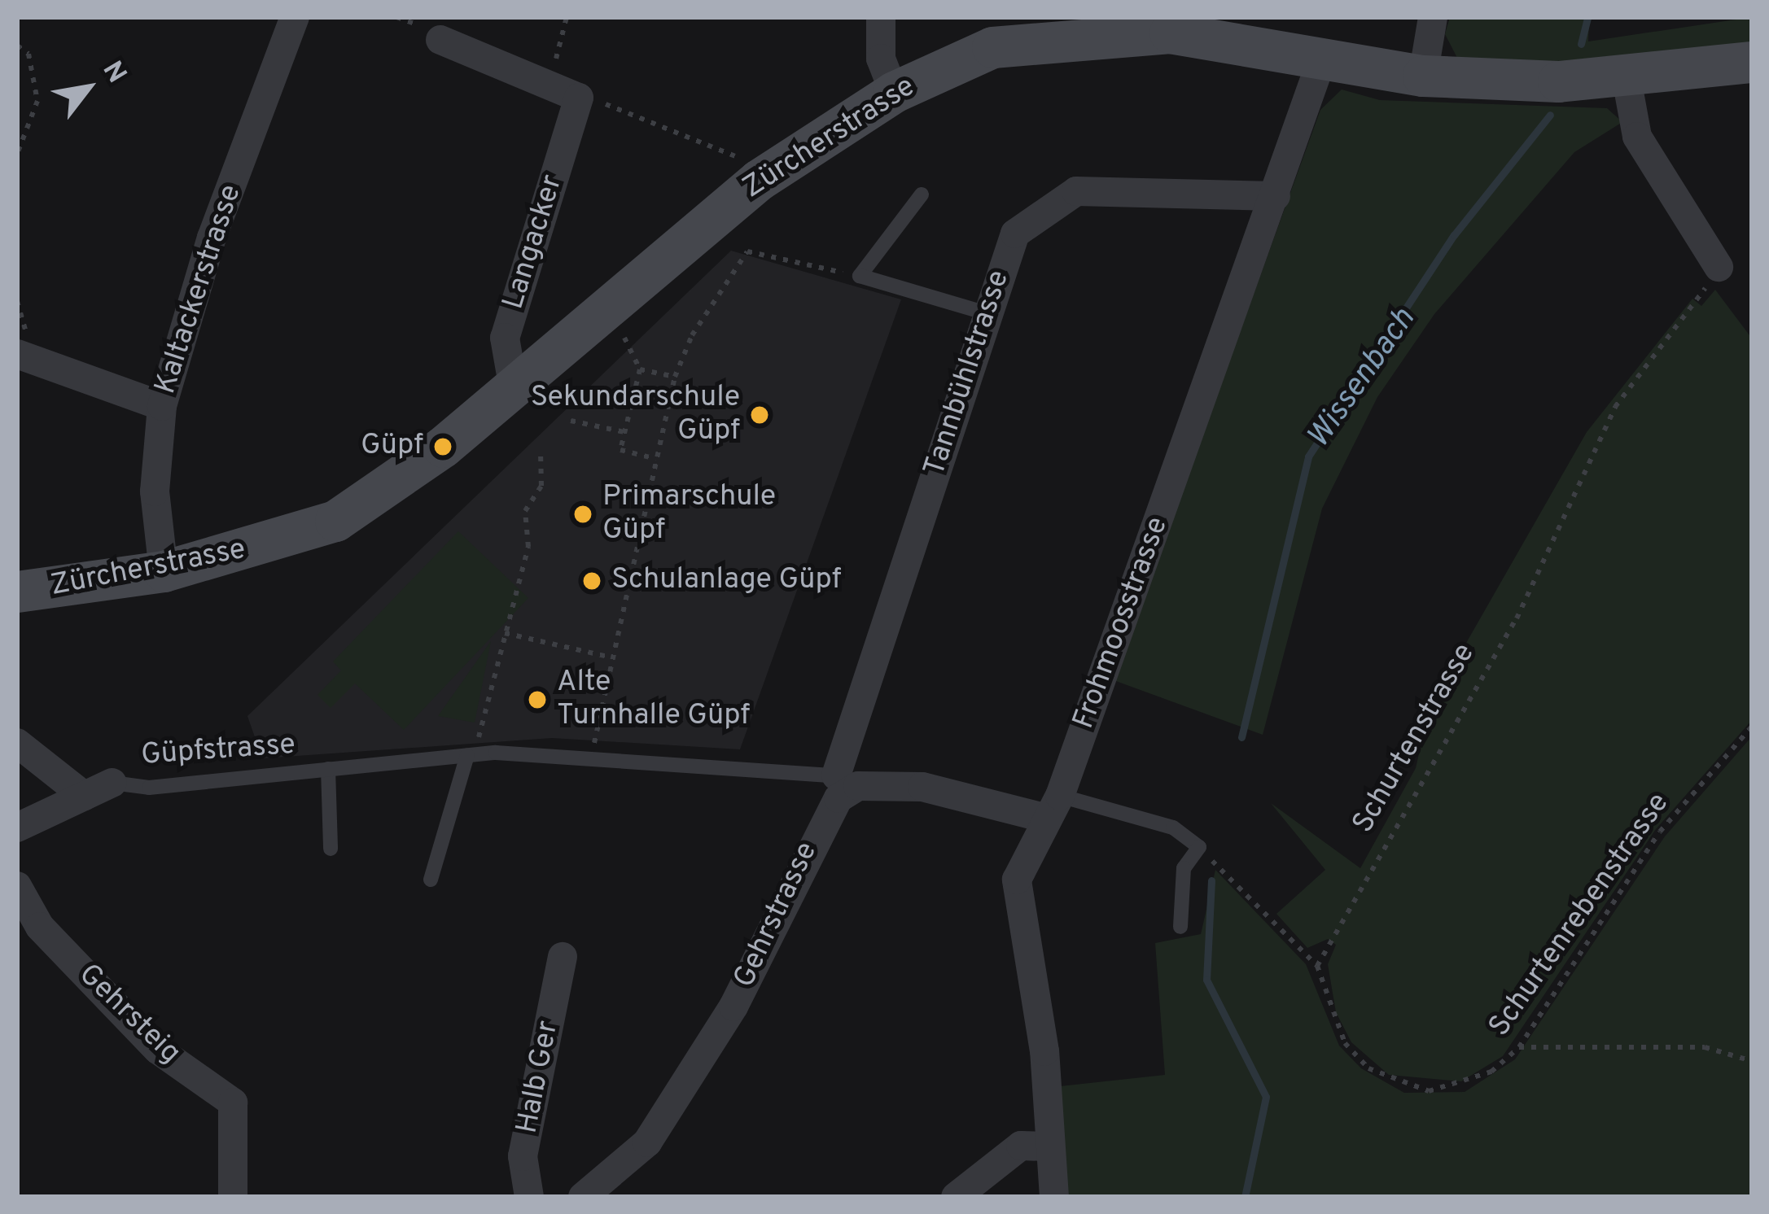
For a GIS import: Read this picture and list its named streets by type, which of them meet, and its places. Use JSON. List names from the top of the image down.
{
  "streets": {
    "main road": ["Zürcherstrasse"],
    "street": [
      "Langacker",
      "Kaltackerstrasse",
      "Tannbühlstrasse",
      "Frohmoosstrasse",
      "Gehrstrasse",
      "Gehrsteig",
      "Halb Ger"
    ],
    "lane": ["Güpfstrasse"],
    "path": ["Schurtenstrasse", "Schurtenrebenstrasse"]
  },
  "crossings": [
    ["Zürcherstrasse", "Langacker"],
    ["Zürcherstrasse", "Kaltackerstrasse"],
    ["Zürcherstrasse", "Frohmoosstrasse"],
    ["Tannbühlstrasse", "Frohmoosstrasse"],
    ["Tannbühlstrasse", "Güpfstrasse"],
    ["Tannbühlstrasse", "Gehrstrasse"],
    ["Schurtenstrasse", "Schurtenrebenstrasse"],
    ["Güpfstrasse", "Gehrstrasse"]
  ],
  "water": ["Wissenbach"],
  "places": [
    "Sekundarschule Güpf",
    "Güpf",
    "Primarschule Güpf",
    "Schulanlage Güpf",
    "Alte Turnhalle Güpf"
  ],
  "north": "top right"
}
